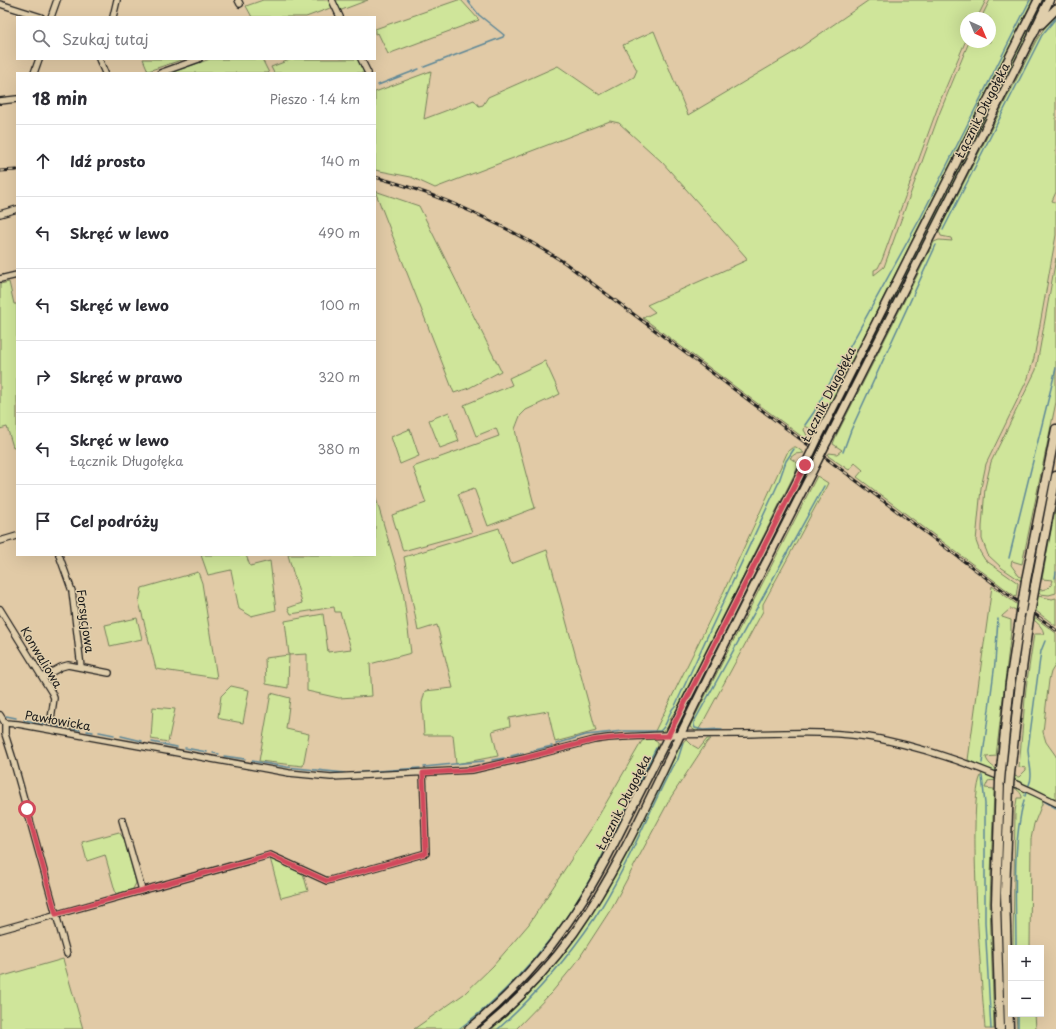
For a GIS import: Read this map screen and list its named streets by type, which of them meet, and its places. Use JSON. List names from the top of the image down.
{
  "streets": {
    "main road": ["Łącznik Długołęka"],
    "street": ["Forsycjowa", "Konwaliowa", "Pawłowicka"]
  },
  "crossings": [
    ["Łącznik Długołęka", "Pawłowicka"],
    ["Forsycjowa", "Konwaliowa"]
  ],
  "north": "bottom right",
  "page": {
    "search": "Szukaj tutaj",
    "heading": ["18 min", "Pieszo · 1.4 km"],
    "list": [
      ["Idź prosto", "140 m"],
      ["Skręć w lewo", "490 m"],
      ["Skręć w lewo", "100 m"],
      ["Skręć w prawo", "320 m"],
      ["Skręć w lewo", "Łącznik Długołęka", "380 m"],
      "Cel podróży"
    ],
    "map_buttons": ["+", "−"]
  }
}
